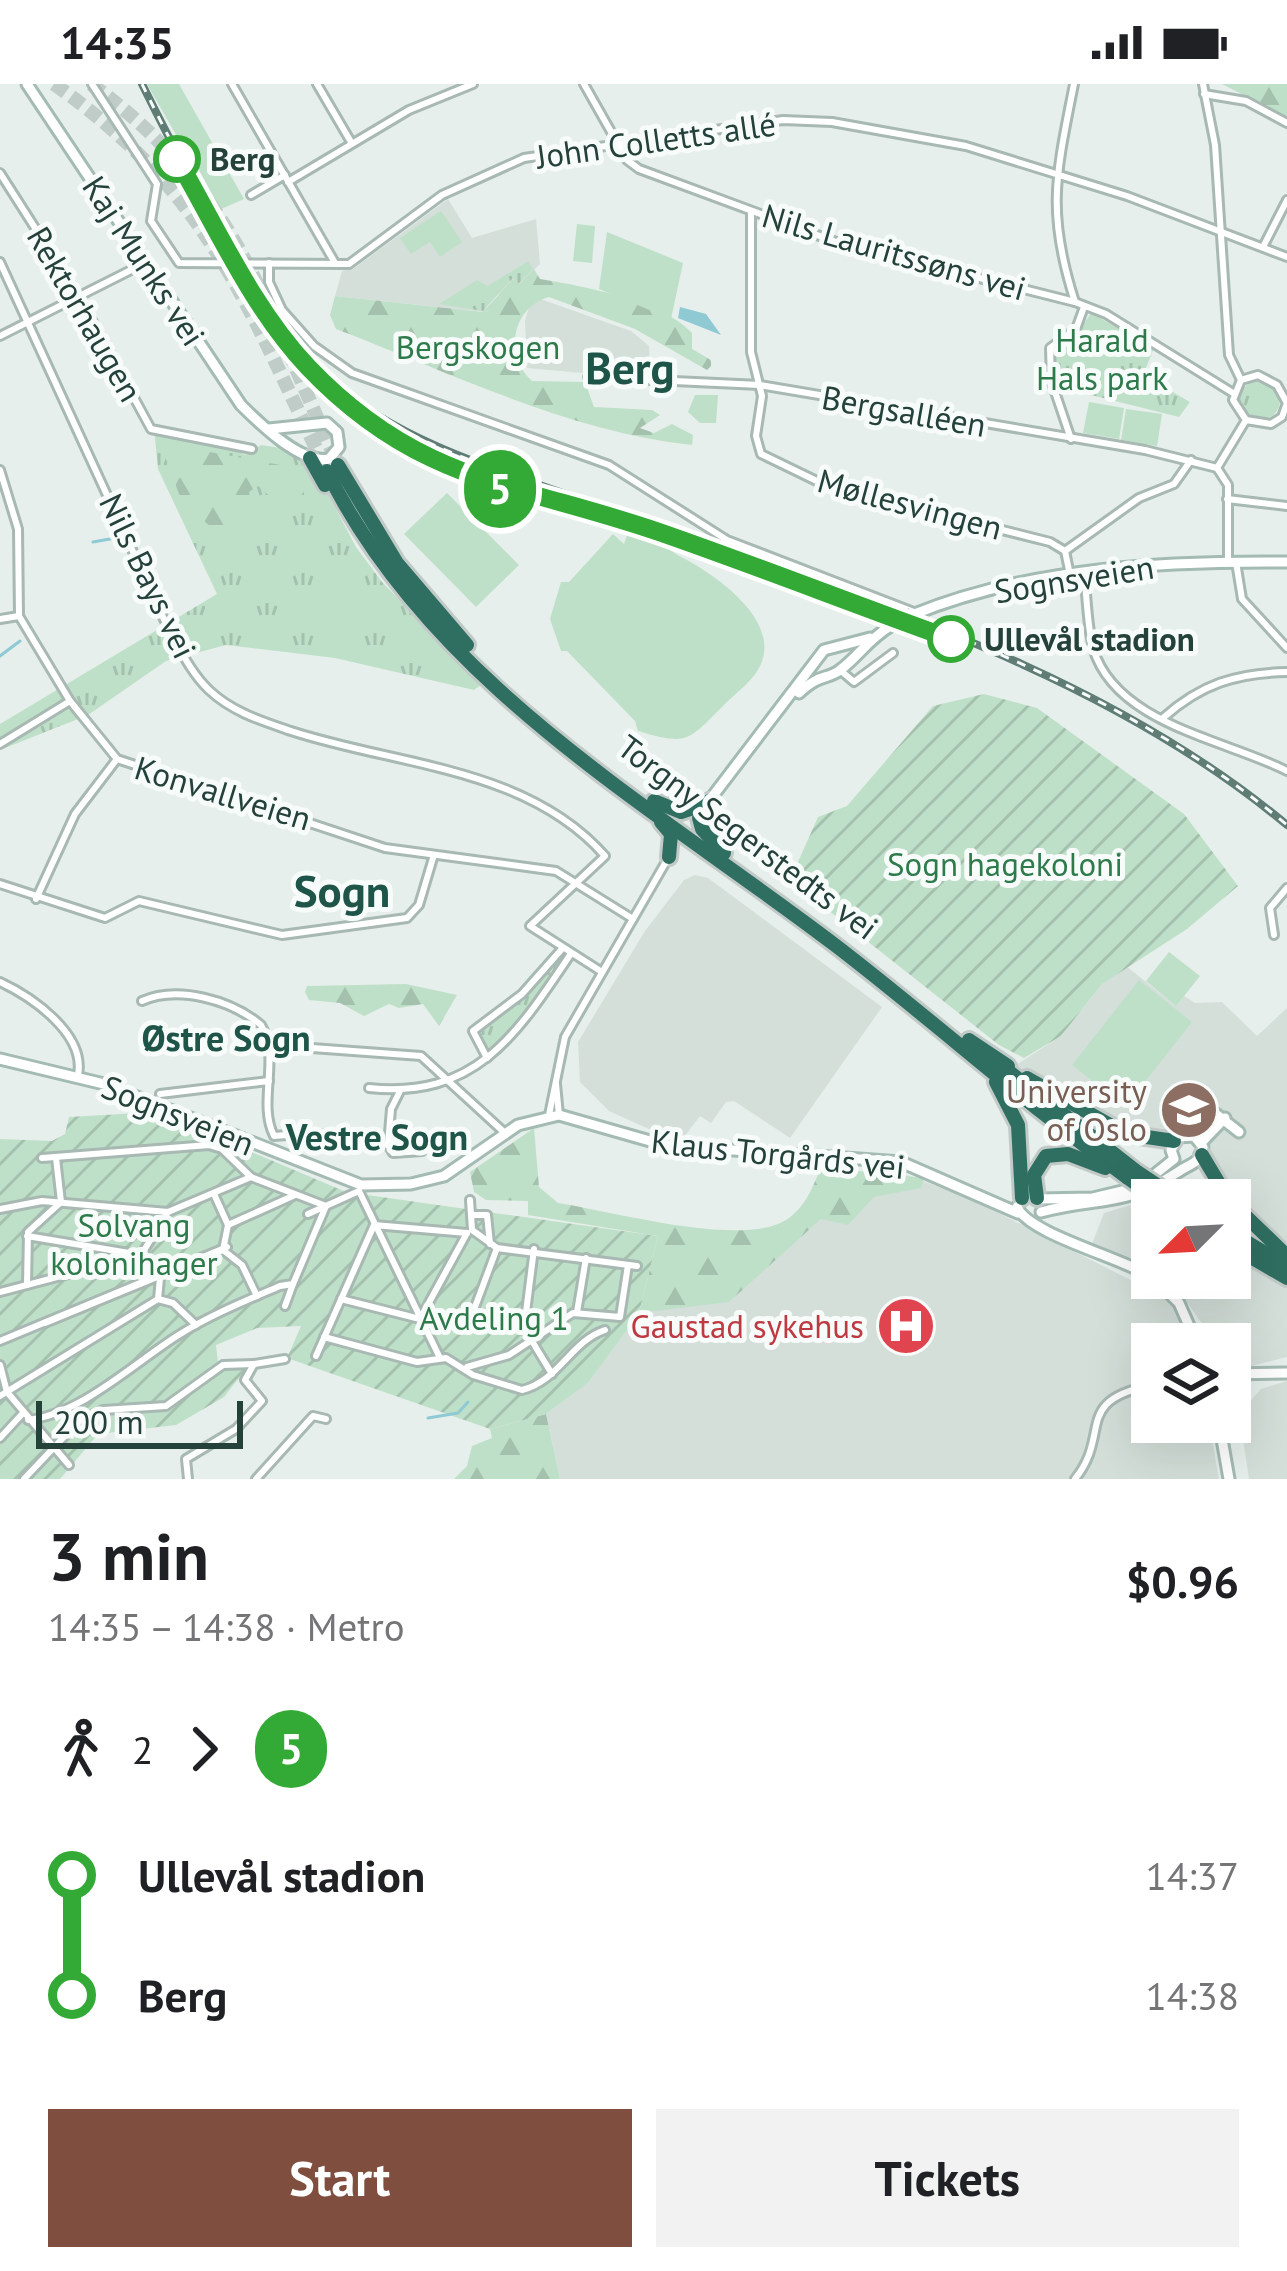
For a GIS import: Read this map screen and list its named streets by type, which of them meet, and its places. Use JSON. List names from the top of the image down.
{
  "streets": {
    "highway": ["Torgny Segerstedts vei"],
    "main road": ["Kaj Munks vei", "Sognsveien", "Klaus Torgårds vei"],
    "street": [
      "John Colletts allé",
      "Nils Lauritssøns vei",
      "Rektorhaugen",
      "Bergsalléen",
      "Møllesvingen",
      "Nils Bays vei",
      "Konvallveien"
    ]
  },
  "crossings": [
    ["John Colletts allé", "Nils Lauritssøns vei"],
    ["Nils Lauritssøns vei", "Møllesvingen"],
    ["Bergsalléen", "Møllesvingen"],
    ["Nils Bays vei", "Konvallveien"],
    ["Sognsveien", "Klaus Torgårds vei"]
  ],
  "districts": [
    "Berg",
    "Sogn",
    "Østre Sogn",
    "Vestre Sogn"
  ],
  "parks": [
    "Harald Hals park",
    "Bergskogen",
    "Sogn hagekoloni",
    "Solvang kolonihager",
    "Avdeling 1"
  ],
  "places": {
    "other": ["Berg", "Ullevål stadion"],
    "school or university": ["University of Oslo"],
    "hospital": ["Gaustad sykehus"]
  },
  "lines": ["metro line 5"],
  "scale_bar": "200 m",
  "north": "bottom left",
  "page": {
    "status": "14:35",
    "on_map": "5",
    "scale": "200 m",
    "heading": ["3 min", "14:35 – 14:38 · Metro", "$0.96"],
    "legs": ["2", "5"],
    "list": [
      {
        "name": "Ullevål stadion",
        "value": "14:37"
      },
      {
        "name": "Berg",
        "value": "14:38"
      }
    ],
    "buttons": ["Start", "Tickets"]
  }
}
